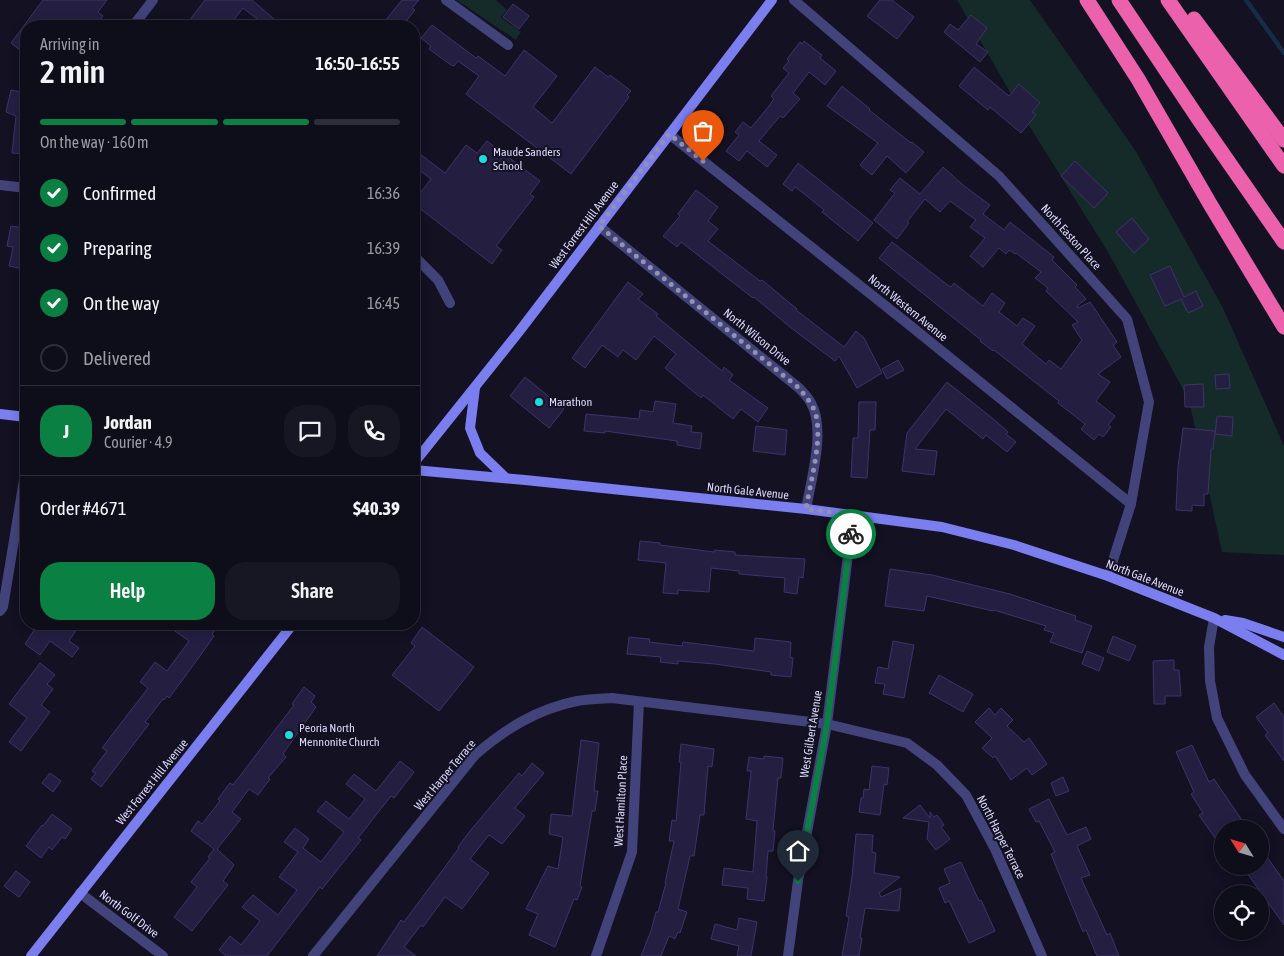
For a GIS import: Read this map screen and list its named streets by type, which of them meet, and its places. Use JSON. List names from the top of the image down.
{
  "streets": {
    "main road": ["West Forrest Hill Avenue", "North Gale Avenue"],
    "street": [
      "North Easton Place",
      "North Western Avenue",
      "North Wilson Drive",
      "West Gilbert Avenue",
      "West Harper Terrace",
      "West Hamilton Place",
      "North Harper Terrace",
      "North Golf Drive"
    ]
  },
  "crossings": [
    ["West Forrest Hill Avenue", "North Western Avenue"],
    ["West Forrest Hill Avenue", "North Wilson Drive"],
    ["West Forrest Hill Avenue", "North Golf Drive"],
    ["North Easton Place", "North Western Avenue"],
    ["North Easton Place", "North Gale Avenue"],
    ["North Wilson Drive", "North Gale Avenue"],
    ["North Gale Avenue", "West Gilbert Avenue"],
    ["West Gilbert Avenue", "West Harper Terrace"],
    ["West Gilbert Avenue", "North Harper Terrace"],
    ["West Harper Terrace", "West Hamilton Place"],
    ["West Harper Terrace", "North Harper Terrace"]
  ],
  "places": ["Maude Sanders School", "Marathon", "Peoria North Mennonite Church"],
  "north": "top left",
  "page": {
    "heading": ["2 min", "Arriving in", "16:50–16:55"],
    "panel": [
      "Jordan",
      "Courier · 4.9",
      "Order #4671",
      "$40.39"
    ],
    "bar": "On the way · 160 m",
    "list": [
      ["Confirmed", "16:36"],
      ["Preparing", "16:39"],
      ["On the way", "16:45"],
      "Delivered"
    ],
    "round": "J",
    "buttons": ["Help", "Share"]
  }
}
